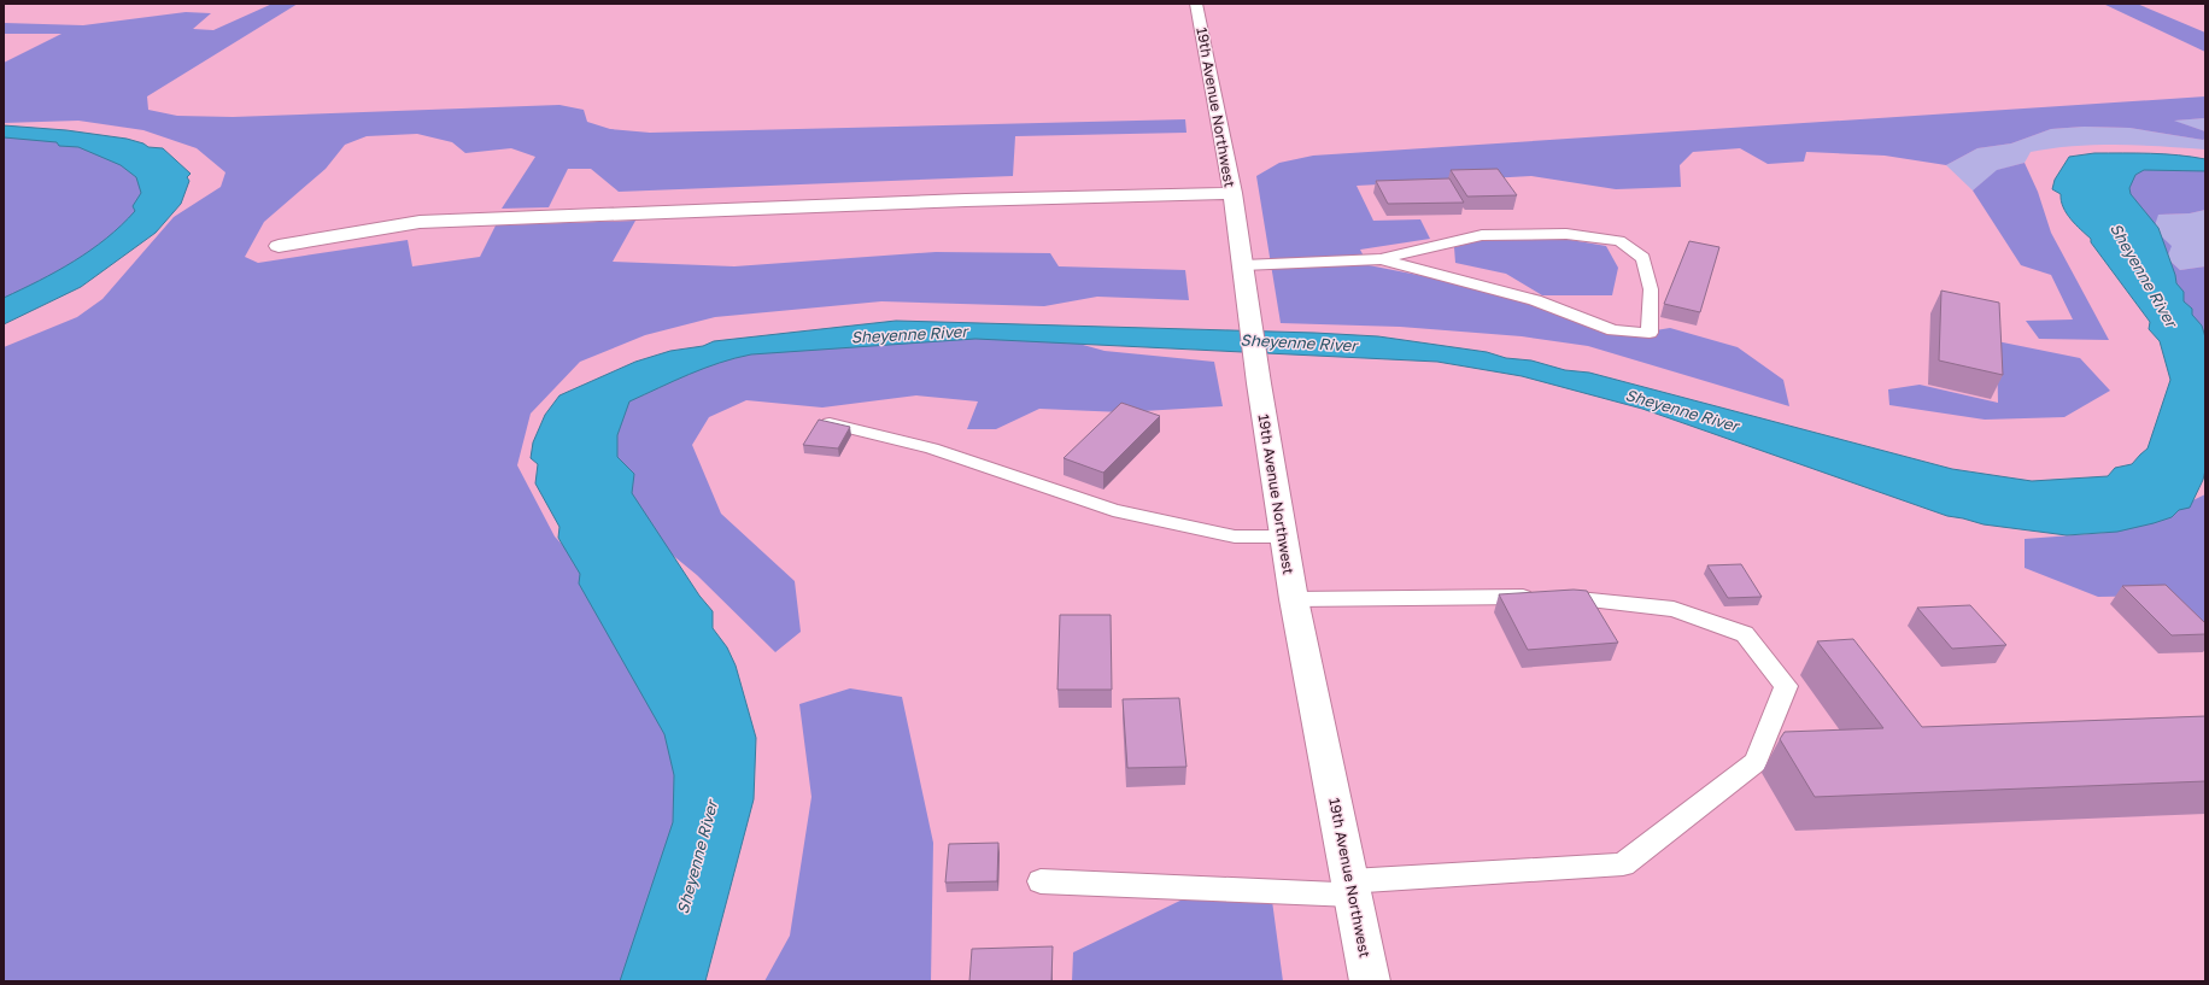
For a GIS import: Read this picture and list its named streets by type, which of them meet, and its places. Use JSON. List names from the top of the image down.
{
  "streets": {
    "street": ["19th Avenue Northwest"]
  },
  "water": ["Sheyenne River"]
}
